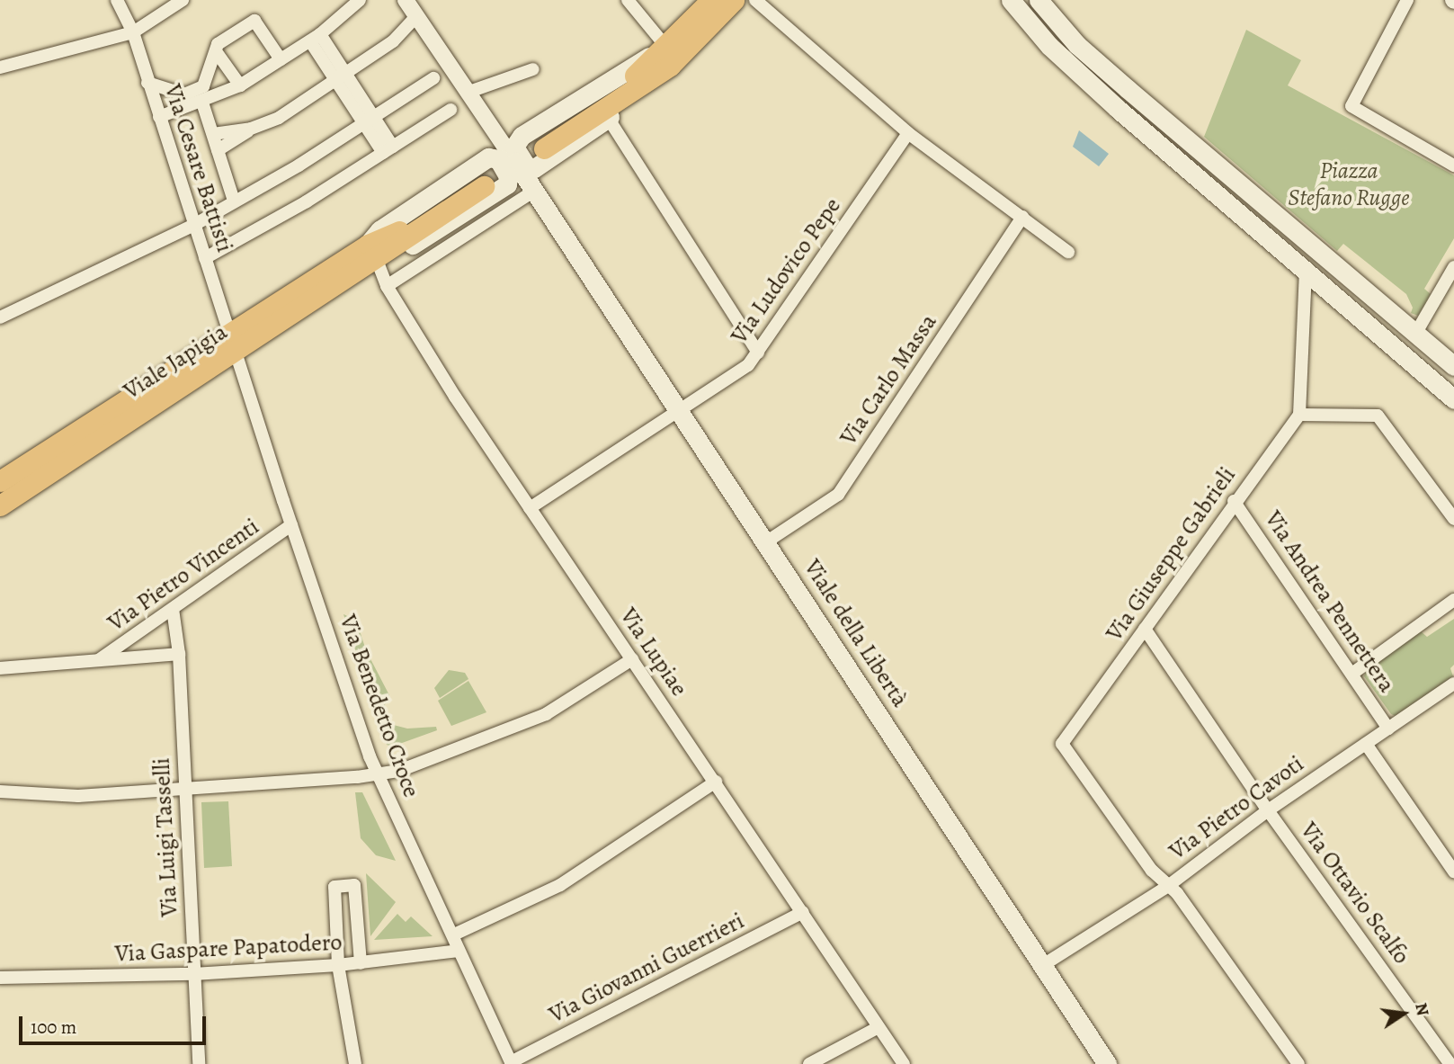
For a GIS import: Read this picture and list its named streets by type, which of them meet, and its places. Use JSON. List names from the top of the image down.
{
  "streets": {
    "main road": ["Viale Japigia", "Viale della Libertà"],
    "street": [
      "Via Cesare Battisti",
      "Via Ludovico Pepe",
      "Via Carlo Massa",
      "Via Giuseppe Gabrieli",
      "Via Pietro Vincenti",
      "Via Andrea Pennettera",
      "Via Lupiae",
      "Via Benedetto Croce",
      "Via Pietro Cavoti",
      "Via Luigi Tasselli",
      "Via Ottavio Scalfo",
      "Via Gaspare Papatodero",
      "Via Giovanni Guerrieri"
    ]
  },
  "crossings": [
    ["Via Cesare Battisti", "Viale Japigia"],
    ["Via Cesare Battisti", "Via Benedetto Croce"],
    ["Via Ludovico Pepe", "Viale della Libertà"],
    ["Via Ludovico Pepe", "Via Lupiae"],
    ["Viale Japigia", "Via Lupiae"],
    ["Viale Japigia", "Via Benedetto Croce"],
    ["Via Carlo Massa", "Viale della Libertà"],
    ["Via Giuseppe Gabrieli", "Via Andrea Pennettera"],
    ["Via Giuseppe Gabrieli", "Via Pietro Cavoti"],
    ["Via Giuseppe Gabrieli", "Via Ottavio Scalfo"],
    ["Via Pietro Vincenti", "Via Benedetto Croce"],
    ["Via Pietro Vincenti", "Via Luigi Tasselli"],
    ["Via Andrea Pennettera", "Via Pietro Cavoti"],
    ["Viale della Libertà", "Via Pietro Cavoti"],
    ["Via Lupiae", "Via Giovanni Guerrieri"],
    ["Via Benedetto Croce", "Via Gaspare Papatodero"],
    ["Via Benedetto Croce", "Via Giovanni Guerrieri"],
    ["Via Pietro Cavoti", "Via Ottavio Scalfo"],
    ["Via Luigi Tasselli", "Via Gaspare Papatodero"]
  ],
  "parks": ["Piazza Stefano Rugge"],
  "scale_bar": "100 m",
  "north": "right"
}
